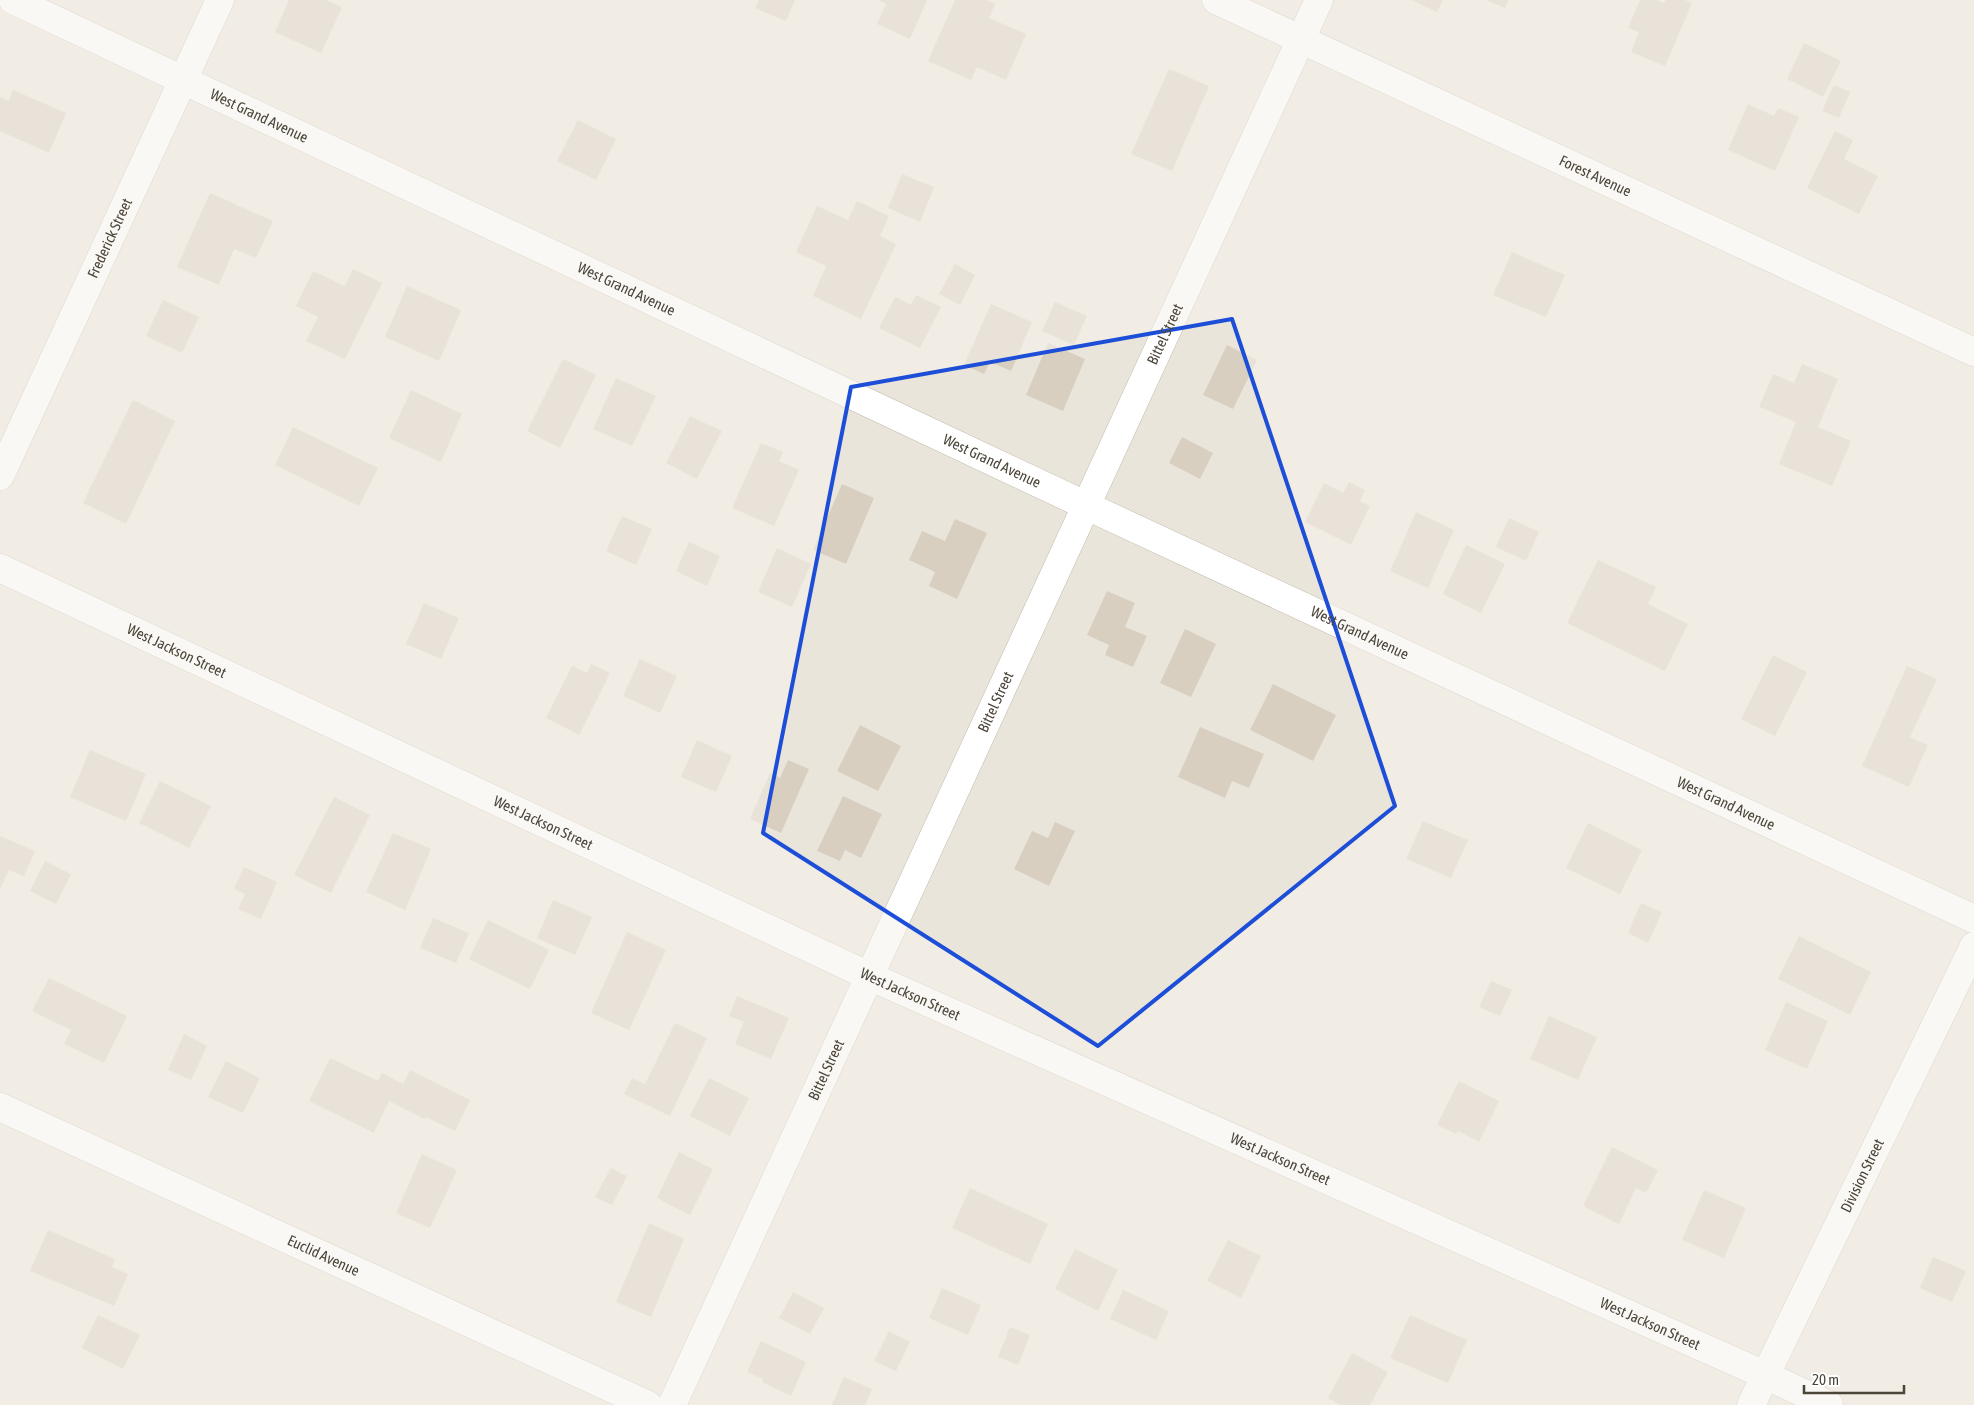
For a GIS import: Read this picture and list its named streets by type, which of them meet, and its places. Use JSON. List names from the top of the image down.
{
  "streets": {
    "street": [
      "West Grand Avenue",
      "Forest Avenue",
      "Frederick Street",
      "Bittel Street",
      "West Jackson Street",
      "Division Street",
      "Euclid Avenue"
    ]
  },
  "crossings": [
    ["West Grand Avenue", "Frederick Street"],
    ["West Grand Avenue", "Bittel Street"],
    ["Forest Avenue", "Bittel Street"],
    ["Bittel Street", "West Jackson Street"],
    ["West Jackson Street", "Division Street"]
  ],
  "scale_bar": "20 m"
}
